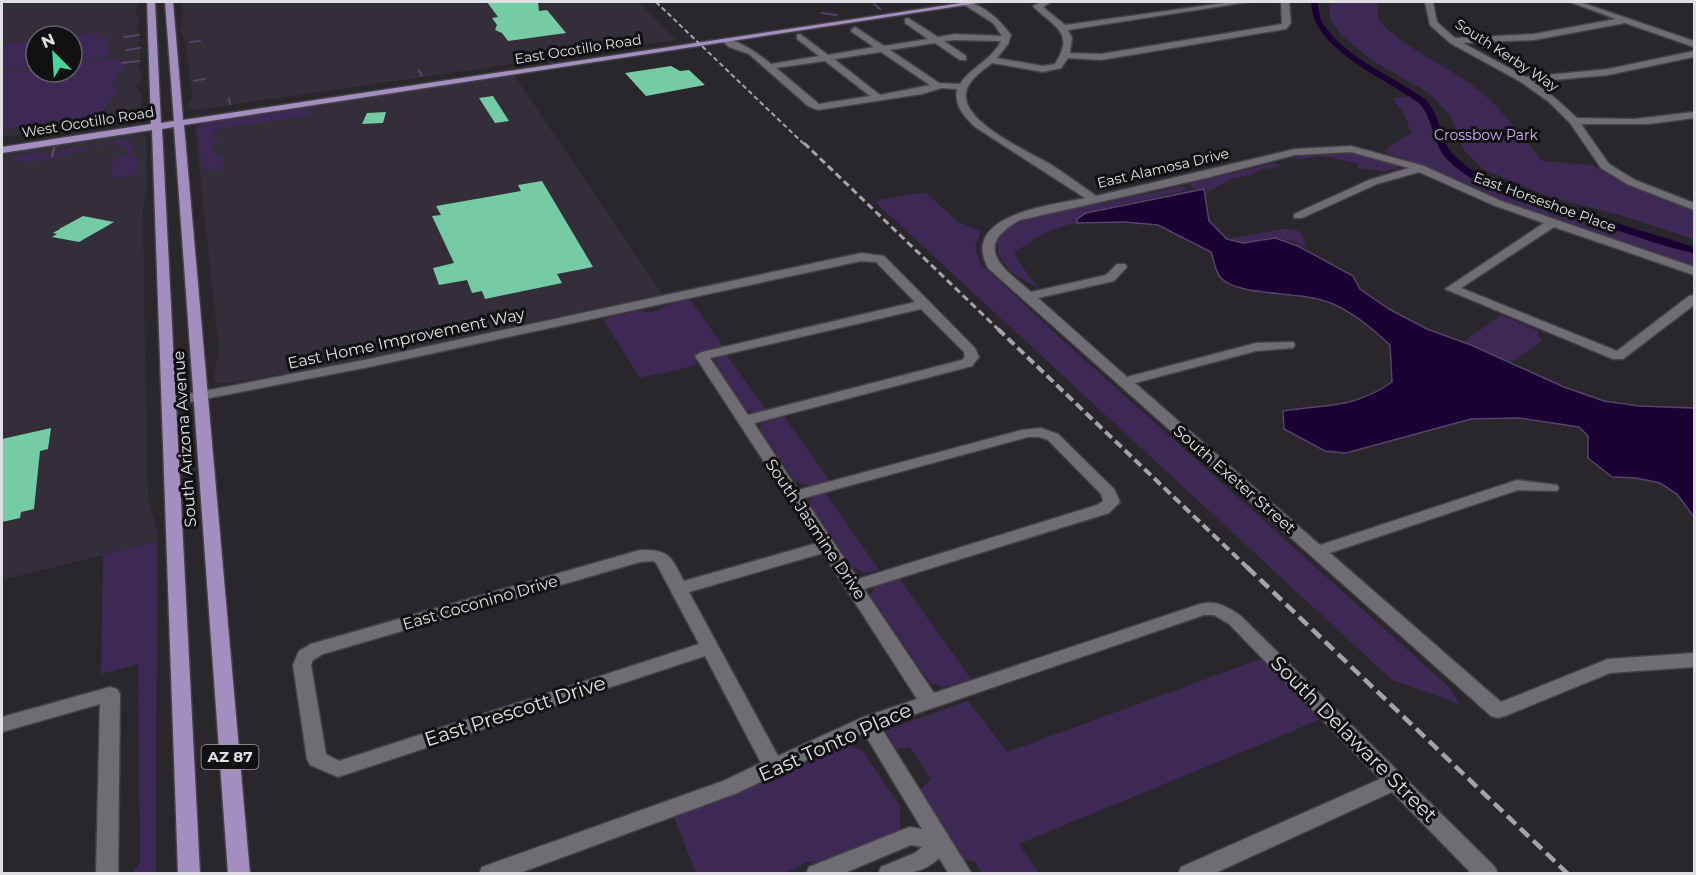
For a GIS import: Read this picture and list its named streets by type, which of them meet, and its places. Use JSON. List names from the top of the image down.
{
  "streets": {
    "main road": [
      "East Ocotillo Road",
      "West Ocotillo Road",
      "South Arizona Avenue",
      "AZ 87"
    ],
    "street": [
      "South Kerby Way",
      "East Alamosa Drive",
      "East Horseshoe Place",
      "East Home Improvement Way",
      "South Exeter Street",
      "South Jasmine Drive",
      "East Coconino Drive",
      "East Prescott Drive",
      "South Delaware Street",
      "East Tonto Place"
    ]
  },
  "crossings": [
    ["East Ocotillo Road", "West Ocotillo Road"],
    ["East Ocotillo Road", "South Arizona Avenue"],
    ["West Ocotillo Road", "South Arizona Avenue"],
    ["East Alamosa Drive", "East Horseshoe Place"],
    ["East Alamosa Drive", "South Exeter Street"],
    ["East Home Improvement Way", "South Arizona Avenue"],
    ["East Home Improvement Way", "South Jasmine Drive"],
    ["South Jasmine Drive", "East Tonto Place"],
    ["East Coconino Drive", "East Prescott Drive"],
    ["South Delaware Street", "East Tonto Place"]
  ],
  "parks": ["Crossbow Park"],
  "north": "top left"
}
